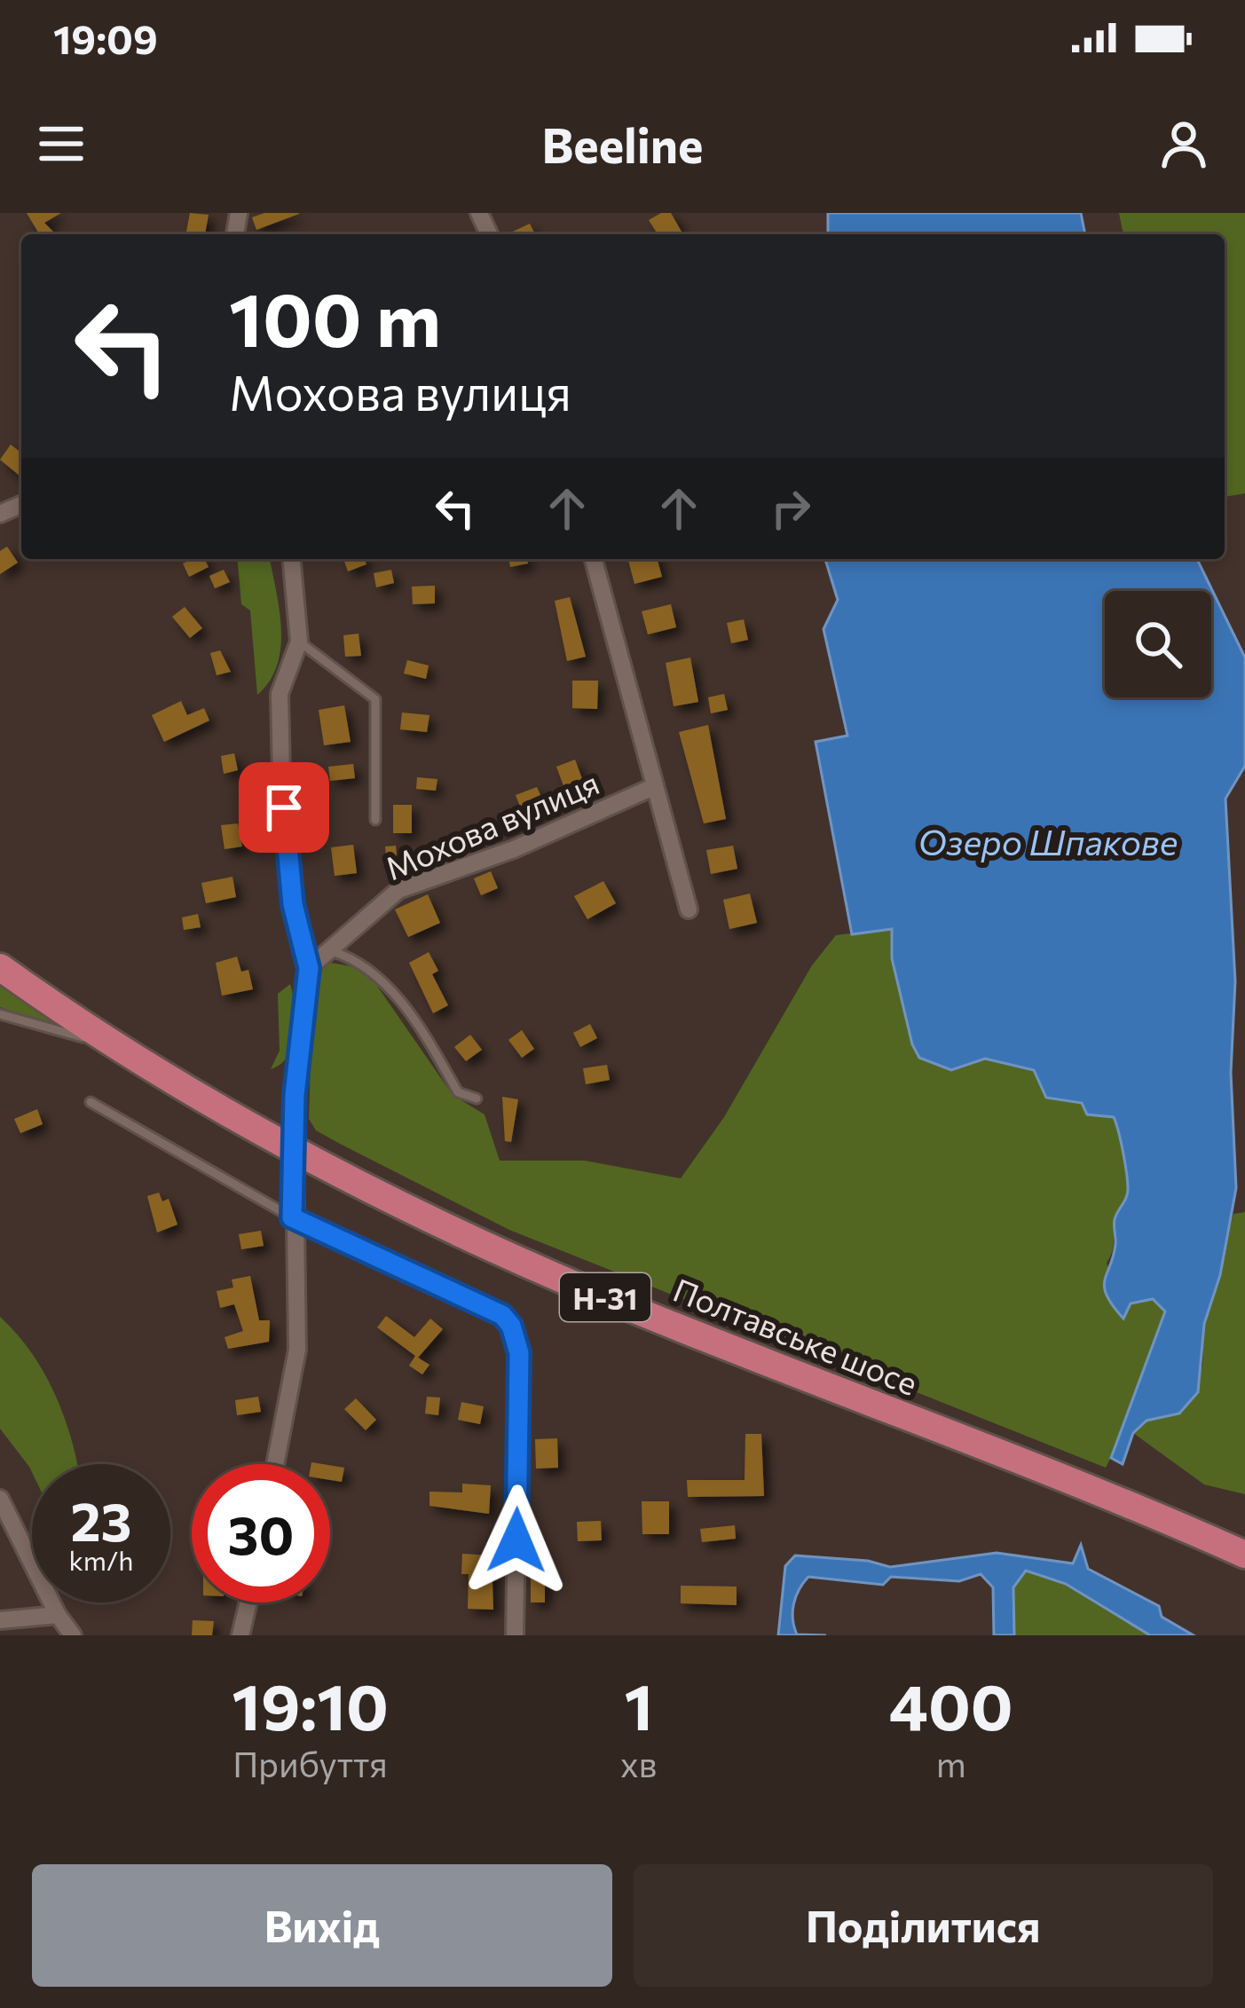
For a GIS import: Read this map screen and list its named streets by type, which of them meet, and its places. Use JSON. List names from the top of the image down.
{
  "streets": {
    "main road": ["Н-31", "Полтавське шосе"],
    "street": ["Мохова вулиця"]
  },
  "water": ["Озеро Шпакове"],
  "page": {
    "status": "19:09",
    "header": "Beeline",
    "turn": ["100 m", "Мохова вулиця"],
    "speed": "23 km/h",
    "limit": "30",
    "eta": [
      "19:10",
      "Прибуття",
      "1",
      "хв",
      "400",
      "m"
    ],
    "buttons": ["Вихід", "Поділитися"]
  }
}
